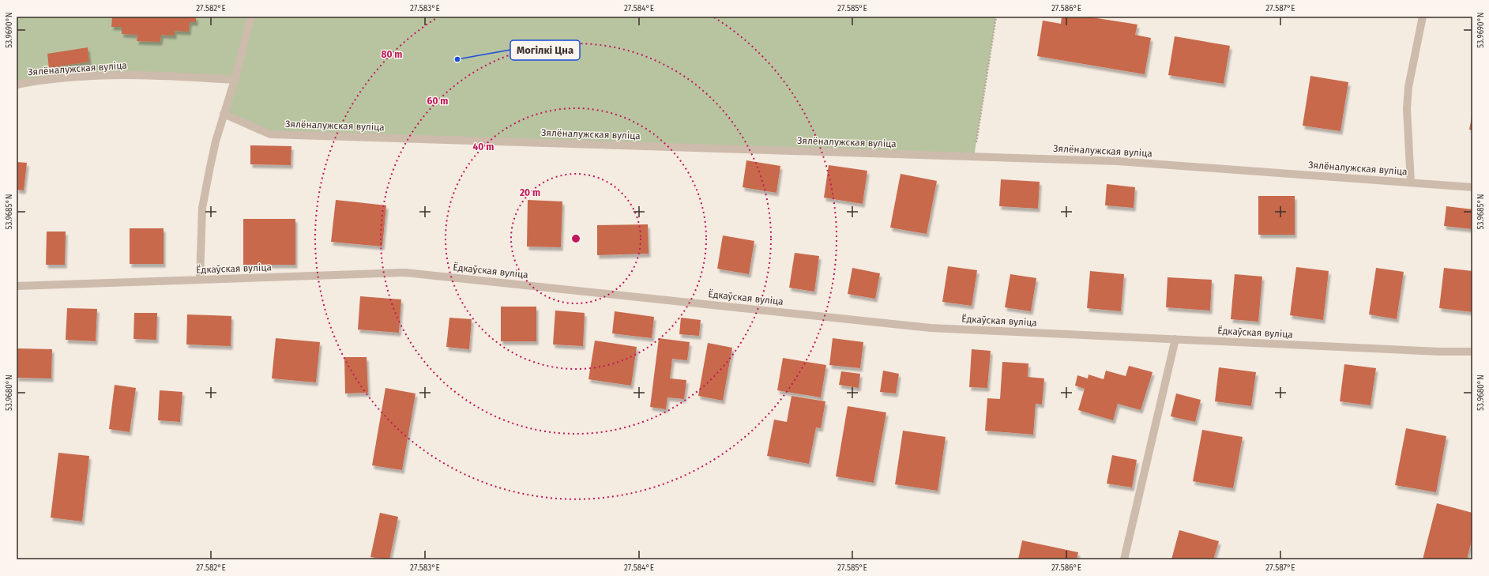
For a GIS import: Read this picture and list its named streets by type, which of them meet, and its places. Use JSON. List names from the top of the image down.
{
  "streets": {
    "street": ["Зялёналужская вуліца", "Ёдкаўская вуліца"]
  },
  "places": ["Могілкі Цна"],
  "coordinates": [
    "27.582°E",
    "27.583°E",
    "27.584°E",
    "27.585°E",
    "27.586°E",
    "27.587°E",
    "53.9690°N",
    "53.9685°N",
    "53.9680°N"
  ],
  "rings": [
    "80 m",
    "60 m",
    "40 m",
    "20 m"
  ]
}
